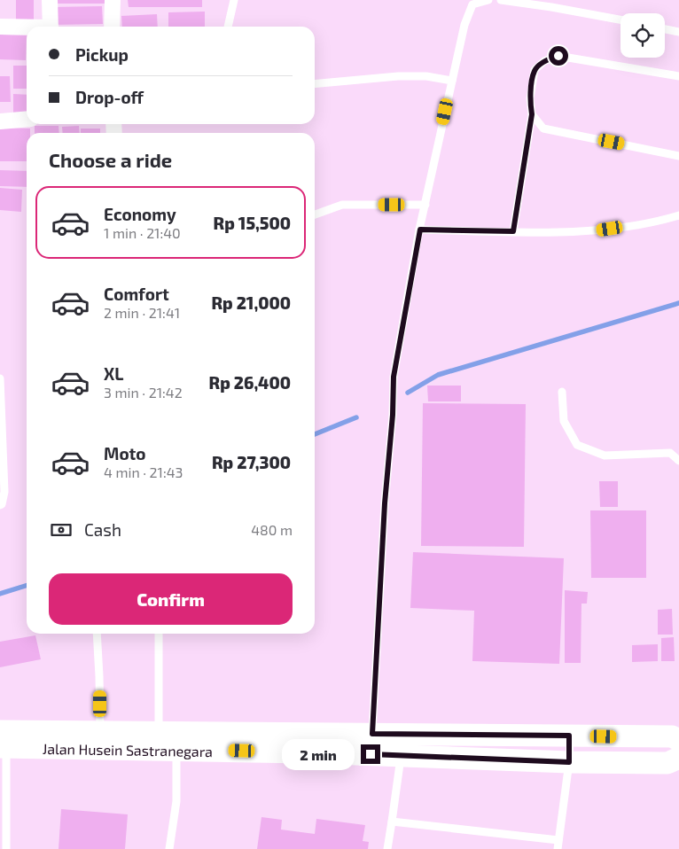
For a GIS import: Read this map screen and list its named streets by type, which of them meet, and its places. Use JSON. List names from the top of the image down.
{
  "streets": {
    "main road": ["Jalan Husein Sastranegara"]
  },
  "page": {
    "banner": ["Pickup", "Drop-off"],
    "heading": "Choose a ride",
    "list": [
      {
        "name": "Economy",
        "note": "1 min · 21:40",
        "value": "Rp 15,500"
      },
      {
        "name": "Comfort",
        "note": "2 min · 21:41",
        "value": "Rp 21,000"
      },
      {
        "name": "XL",
        "note": "3 min · 21:42",
        "value": "Rp 26,400"
      },
      {
        "name": "Moto",
        "note": "4 min · 21:43",
        "value": "Rp 27,300"
      }
    ],
    "pay": ["Cash", "480 m"],
    "buttons": "Confirm",
    "bubble": "2 min"
  }
}
